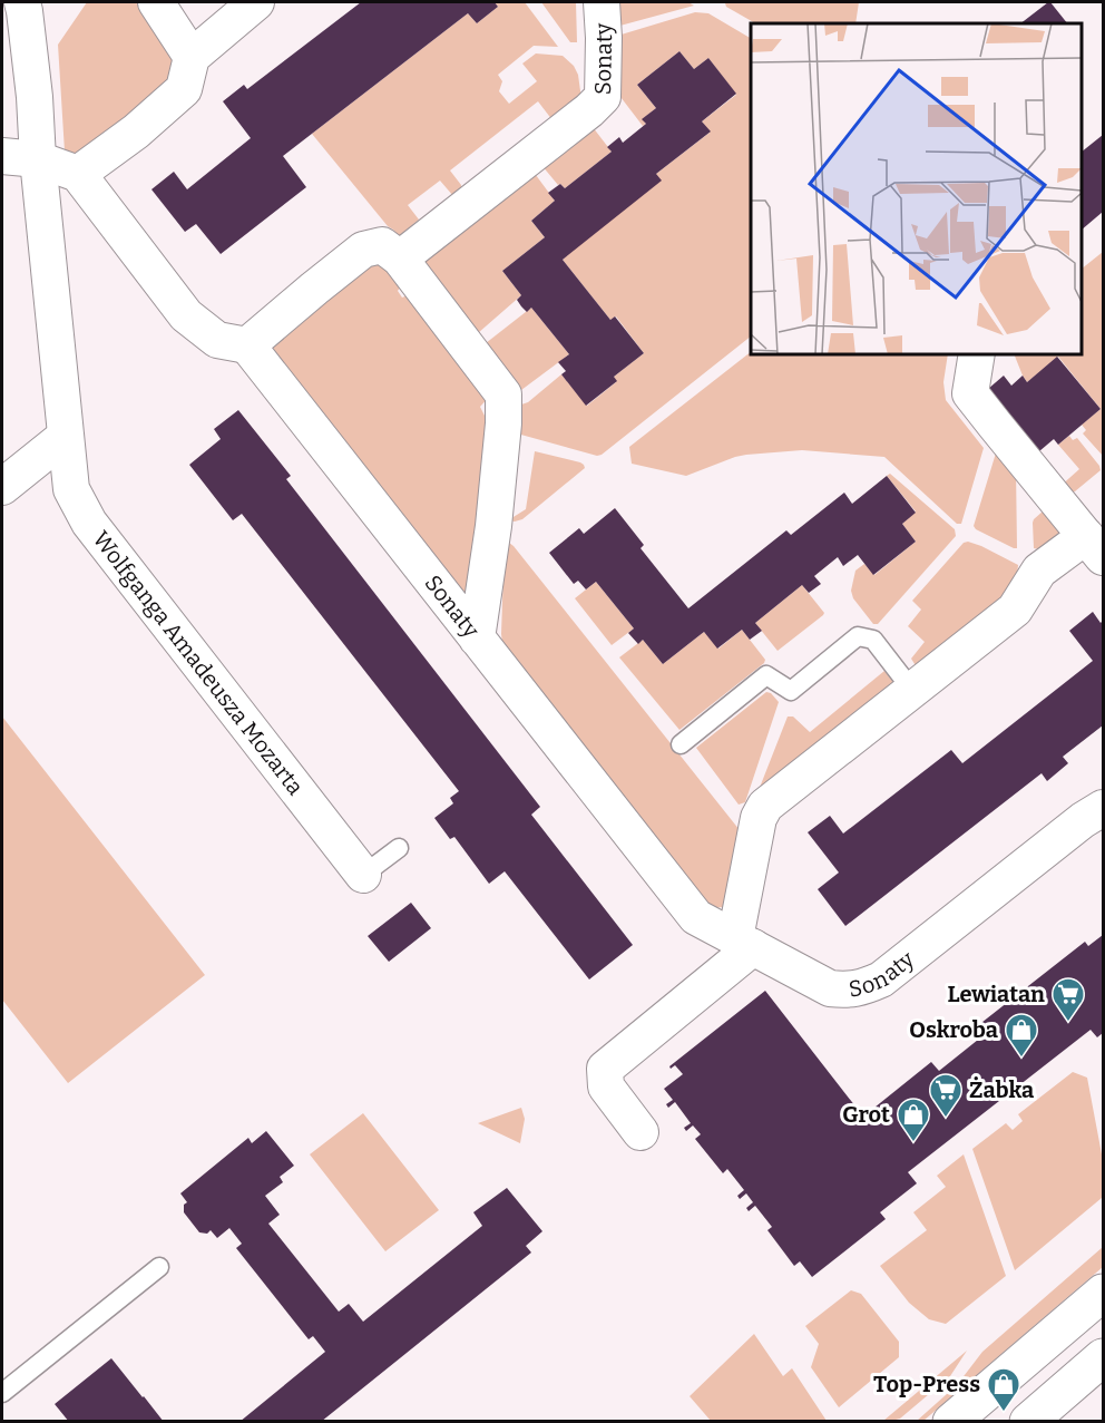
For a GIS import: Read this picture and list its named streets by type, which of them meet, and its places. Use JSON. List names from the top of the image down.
{
  "streets": {
    "street": ["Sonaty", "Wolfganga Amadeusza Mozarta"]
  },
  "places": {
    "supermarket": ["Lewiatan", "Żabka"],
    "shop": ["Oskroba", "Grot", "Top-Press"]
  }
}
